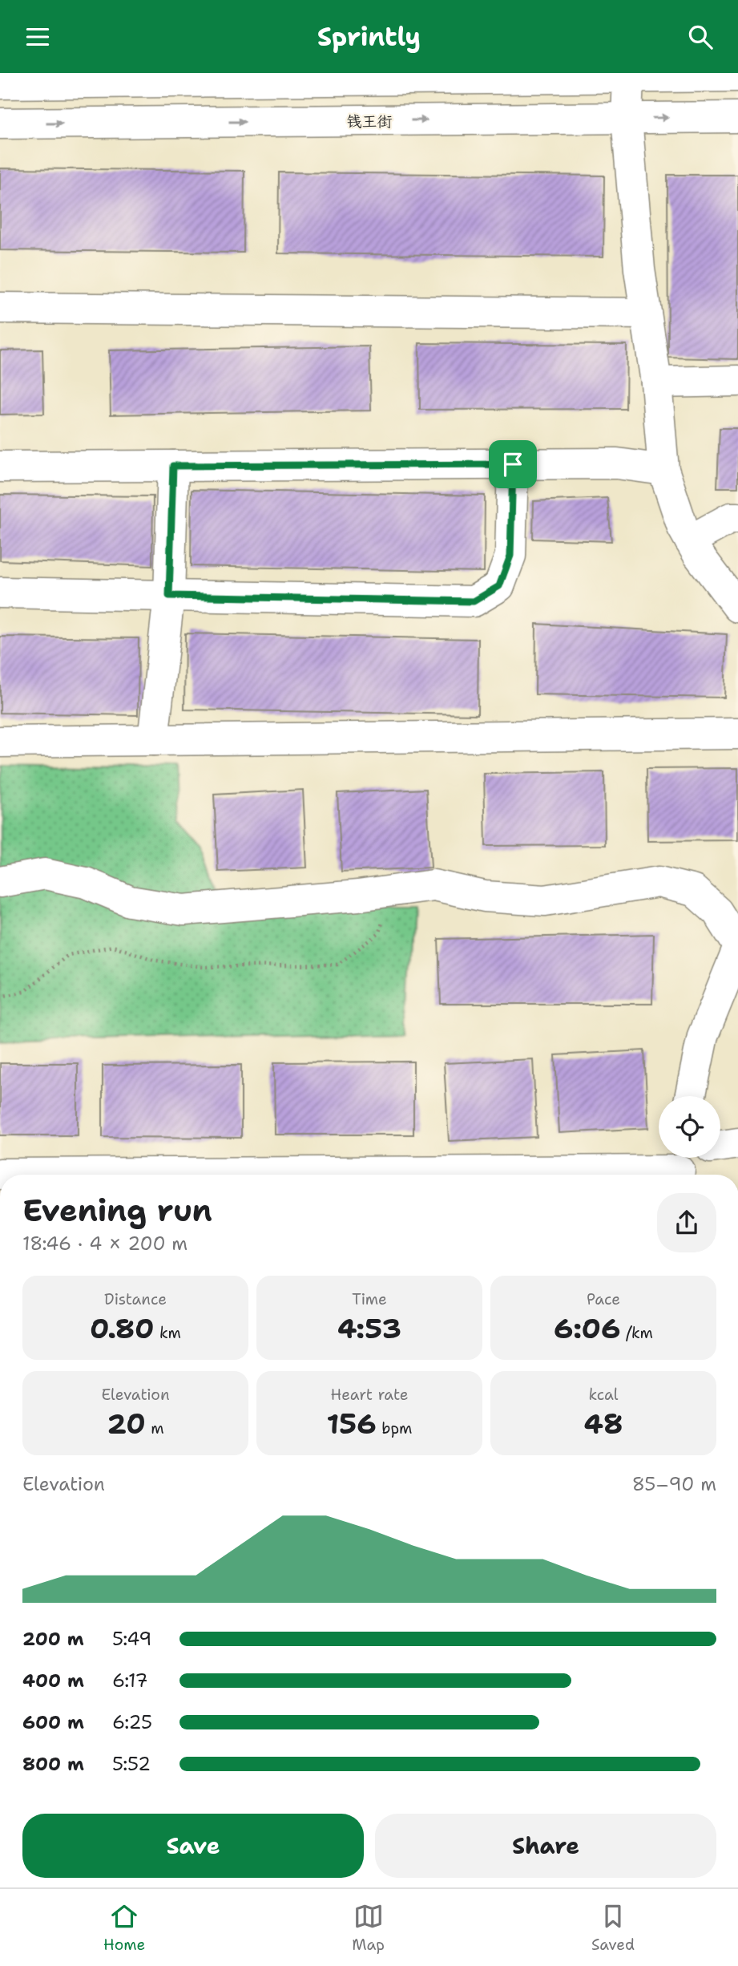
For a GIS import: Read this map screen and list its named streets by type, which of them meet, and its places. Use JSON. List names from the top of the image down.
{
  "streets": {
    "main road": ["钱王街"]
  },
  "page": {
    "header": "Sprintly",
    "heading": ["Evening run", "18:46 · 4 × 200 m"],
    "stats": [
      ["Distance", "0.80 km"],
      ["Time", "4:53"],
      ["Pace", "6:06 /km"],
      ["Elevation", "20 m"],
      ["Heart rate", "156 bpm"],
      ["kcal", "48"]
    ],
    "chart": ["Elevation", "85–90 m"],
    "list": [
      {
        "name": "200 m",
        "note": "5:49"
      },
      {
        "name": "400 m",
        "note": "6:17"
      },
      {
        "name": "600 m",
        "note": "6:25"
      },
      {
        "name": "800 m",
        "note": "5:52"
      }
    ],
    "buttons": ["Save", "Share"],
    "tabs": ["Home", "Map", "Saved"]
  }
}
